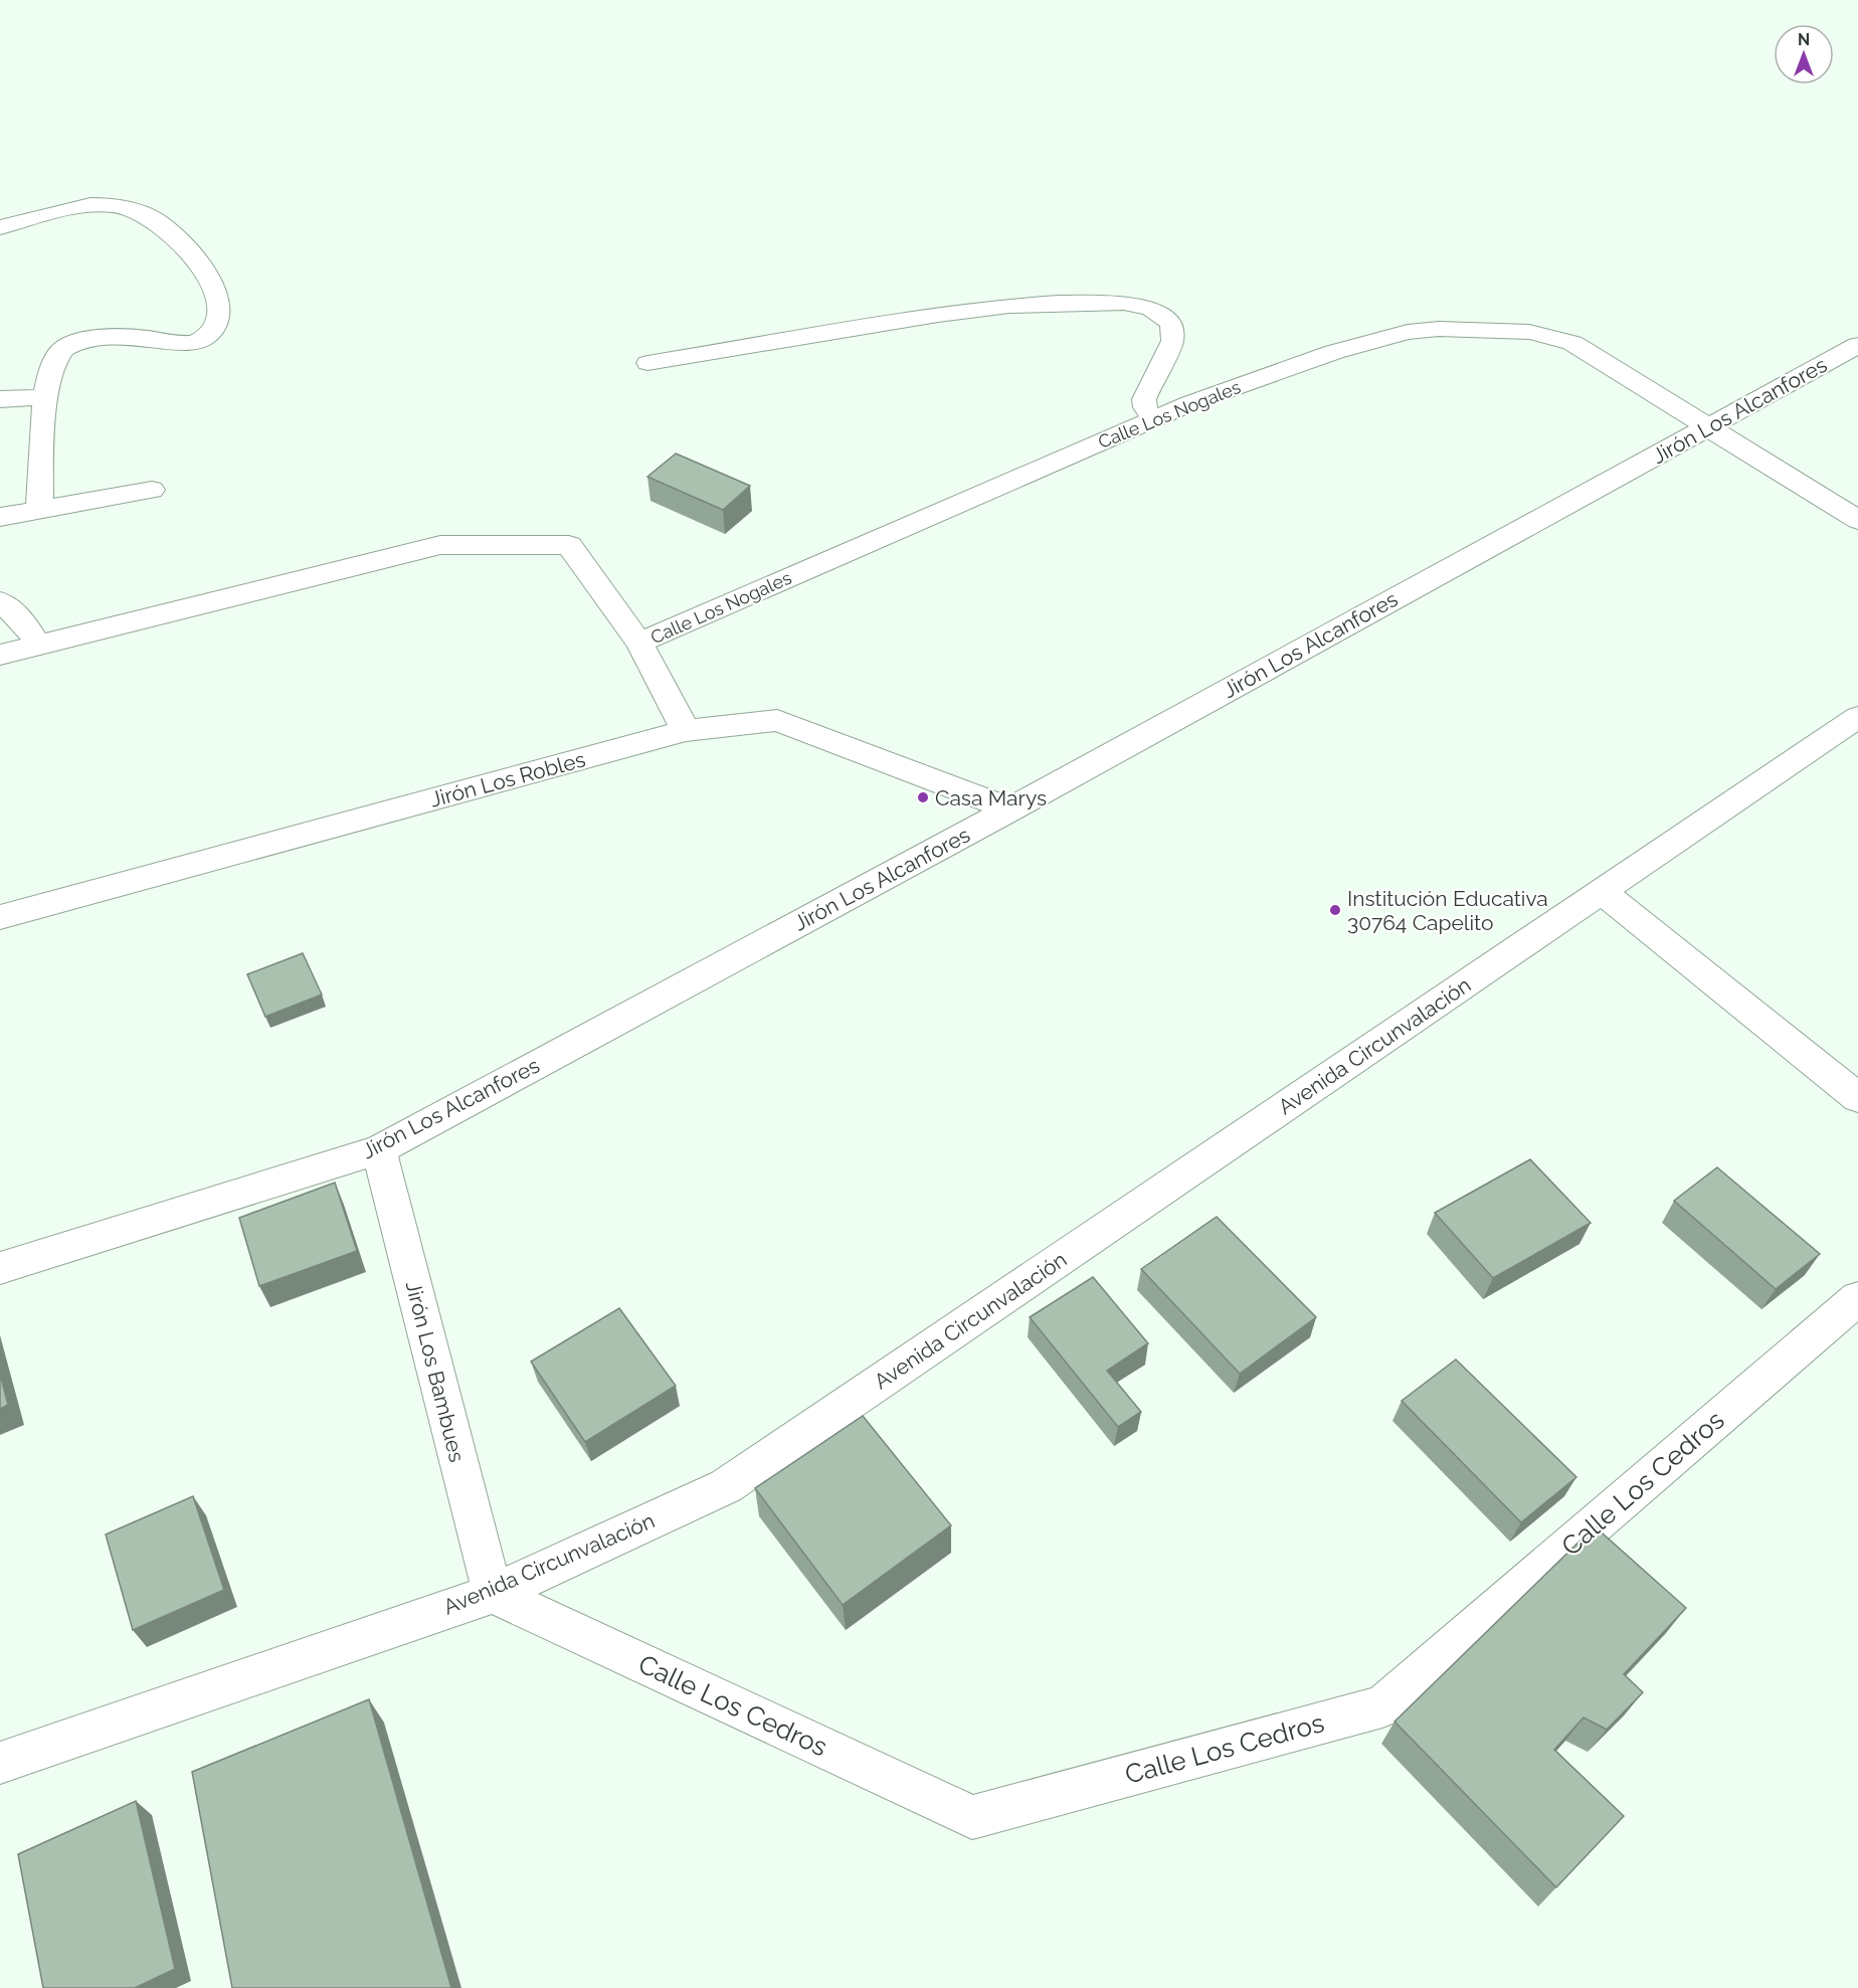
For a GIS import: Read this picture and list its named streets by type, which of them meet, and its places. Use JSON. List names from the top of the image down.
{
  "streets": {
    "street": [
      "Jirón Los Alcanfores",
      "Calle Los Nogales",
      "Jirón Los Robles",
      "Avenida Circunvalación",
      "Jirón Los Bambues",
      "Calle Los Cedros"
    ]
  },
  "crossings": [
    ["Jirón Los Alcanfores", "Calle Los Nogales"],
    ["Jirón Los Alcanfores", "Jirón Los Robles"],
    ["Jirón Los Alcanfores", "Jirón Los Bambues"],
    ["Avenida Circunvalación", "Jirón Los Bambues"],
    ["Avenida Circunvalación", "Calle Los Cedros"],
    ["Jirón Los Bambues", "Calle Los Cedros"]
  ],
  "places": ["Casa Marys", "Institución Educativa 30764 Capelito"],
  "north": "top"
}
